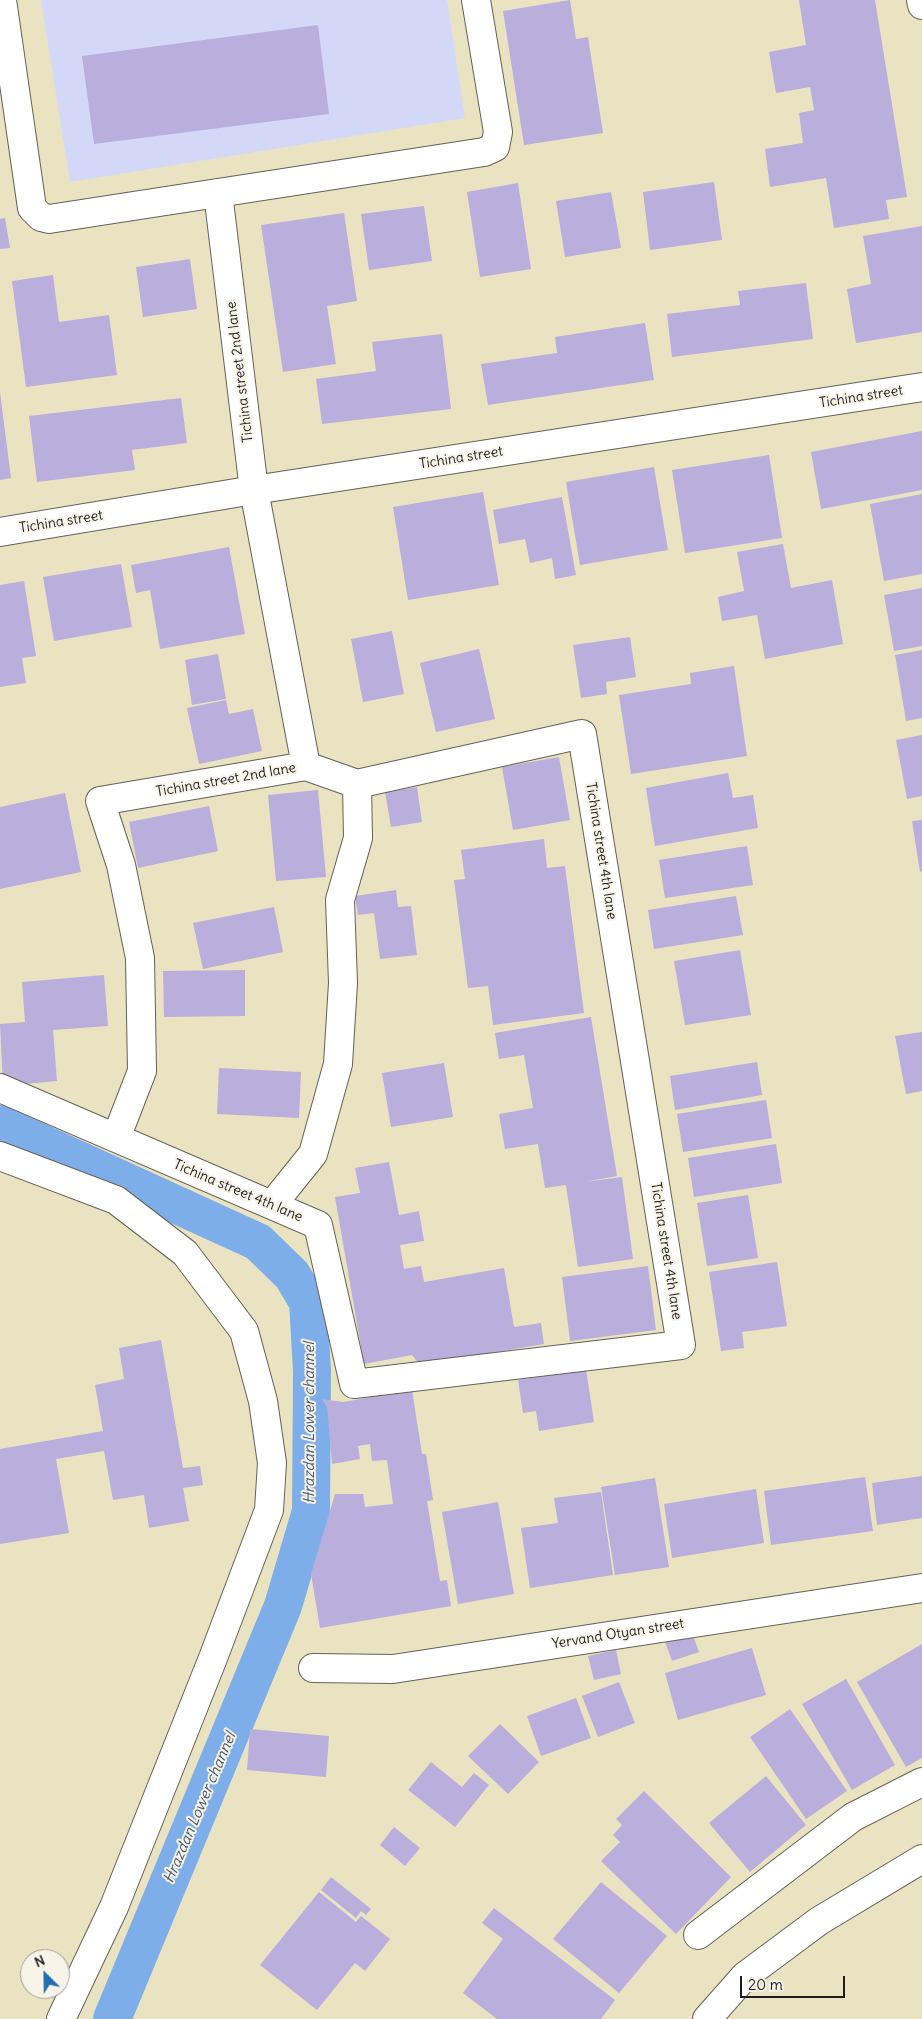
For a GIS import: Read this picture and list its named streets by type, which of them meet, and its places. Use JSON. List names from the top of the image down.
{
  "streets": {
    "street": [
      "Tichina street 2nd lane",
      "Tichina street",
      "Tichina street 4th lane",
      "Yervand Otyan street"
    ]
  },
  "crossings": [
    ["Tichina street 2nd lane", "Tichina street"],
    ["Tichina street 2nd lane", "Tichina street 4th lane"]
  ],
  "water": ["Hrazdan Lower channel"],
  "scale_bar": "20 m",
  "north": "top left"
}
